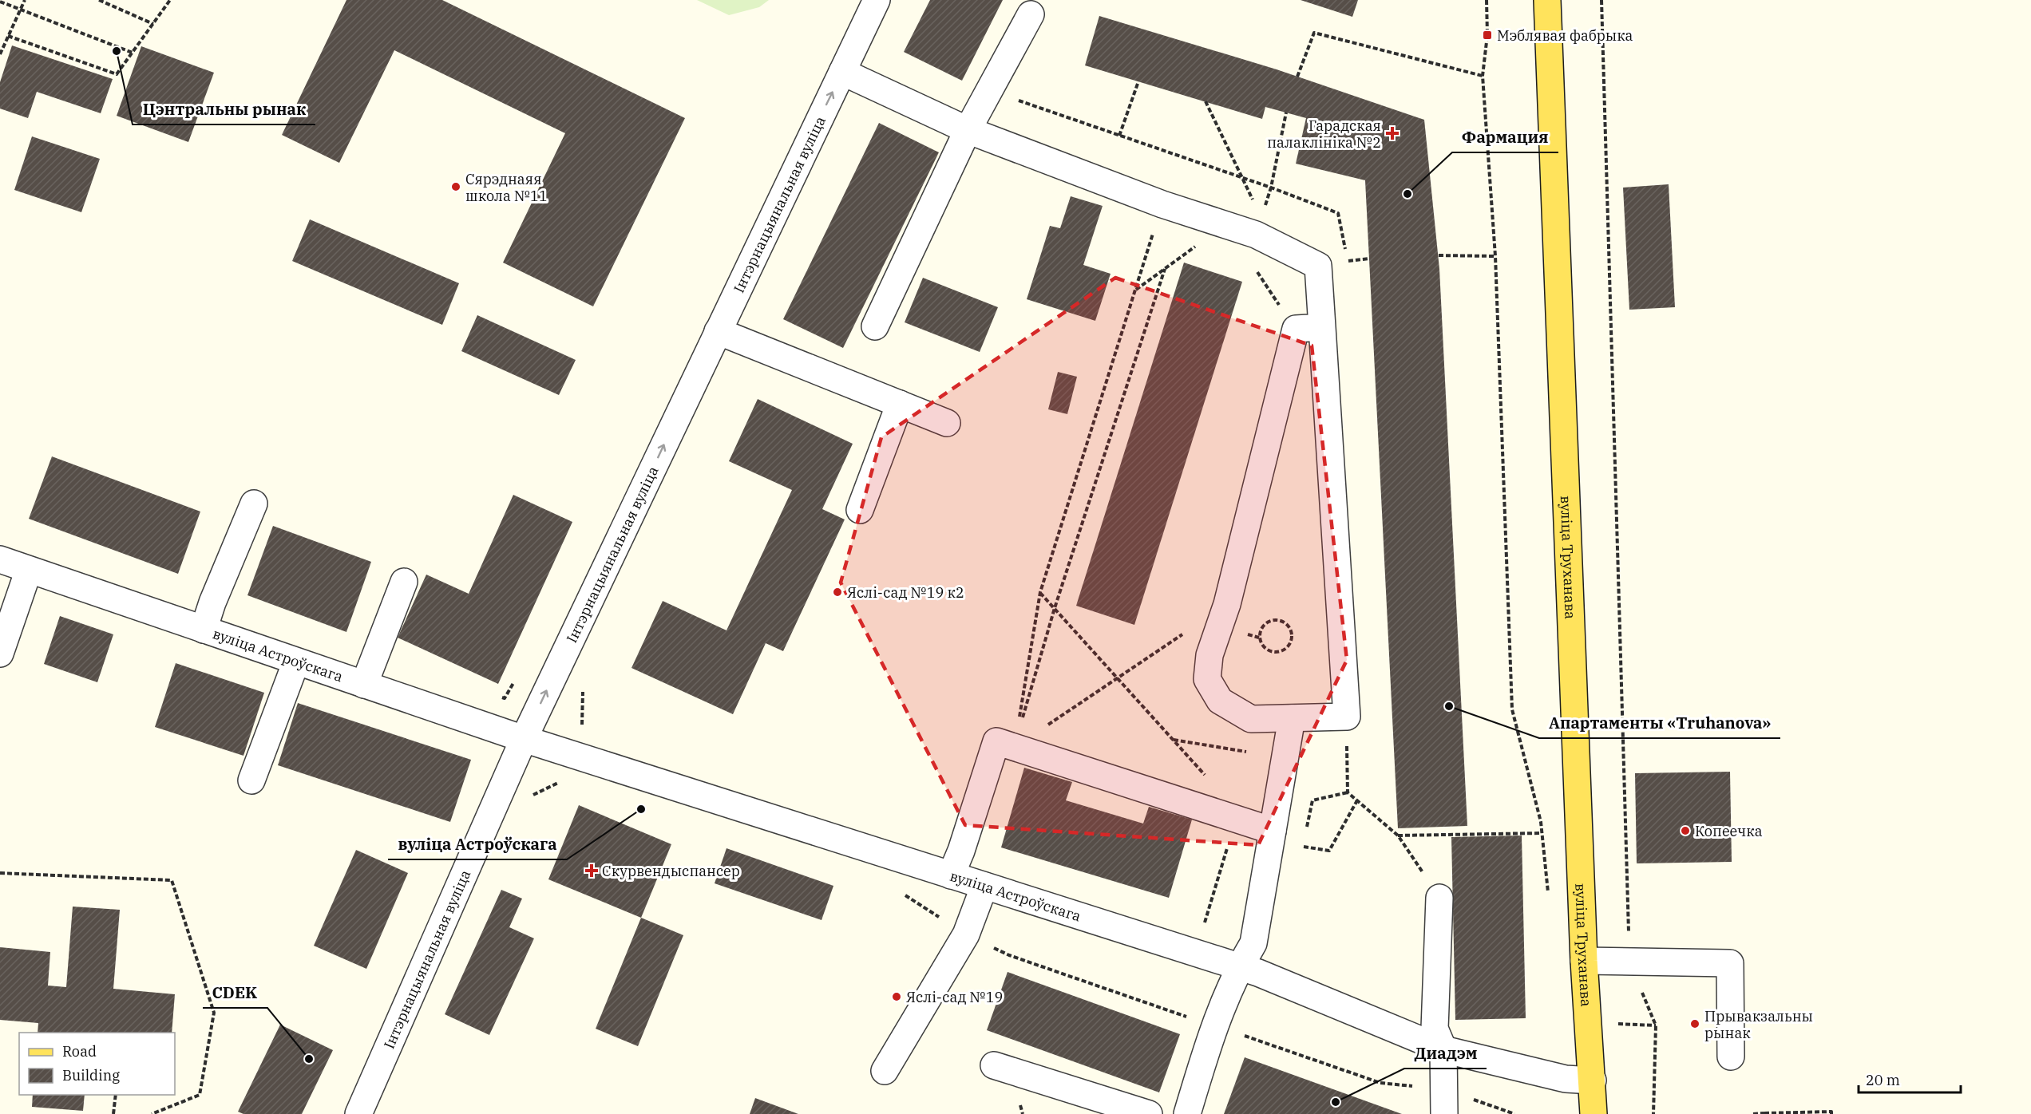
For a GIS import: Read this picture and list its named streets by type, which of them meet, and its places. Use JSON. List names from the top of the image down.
{
  "streets": {
    "main road": ["вуліца Труханава"],
    "street": ["Інтэрнацыянальная вуліца", "вуліца Астроўскага"]
  },
  "crossings": [
    ["Інтэрнацыянальная вуліца", "вуліца Астроўскага"],
    ["вуліца Труханава", "вуліца Астроўскага"]
  ],
  "places": {
    "transit": ["Мэблявая фабрыка"],
    "other": [
      "Цэнтральны рынак",
      "Сярэднаяя школа №11",
      "Фармация",
      "Яслі-сад №19 к2",
      "Апартаменты «Truhanova»",
      "вуліца Астроўскага",
      "Копеечка",
      "Яслі-сад №19",
      "Прывакзальны рынак",
      "CDEK",
      "Диадэм"
    ],
    "health": ["Гарадская палаклініка №2", "Скурвендыспансер"]
  },
  "legend": ["Road", "Building"],
  "scale_bar": "20 m"
}
